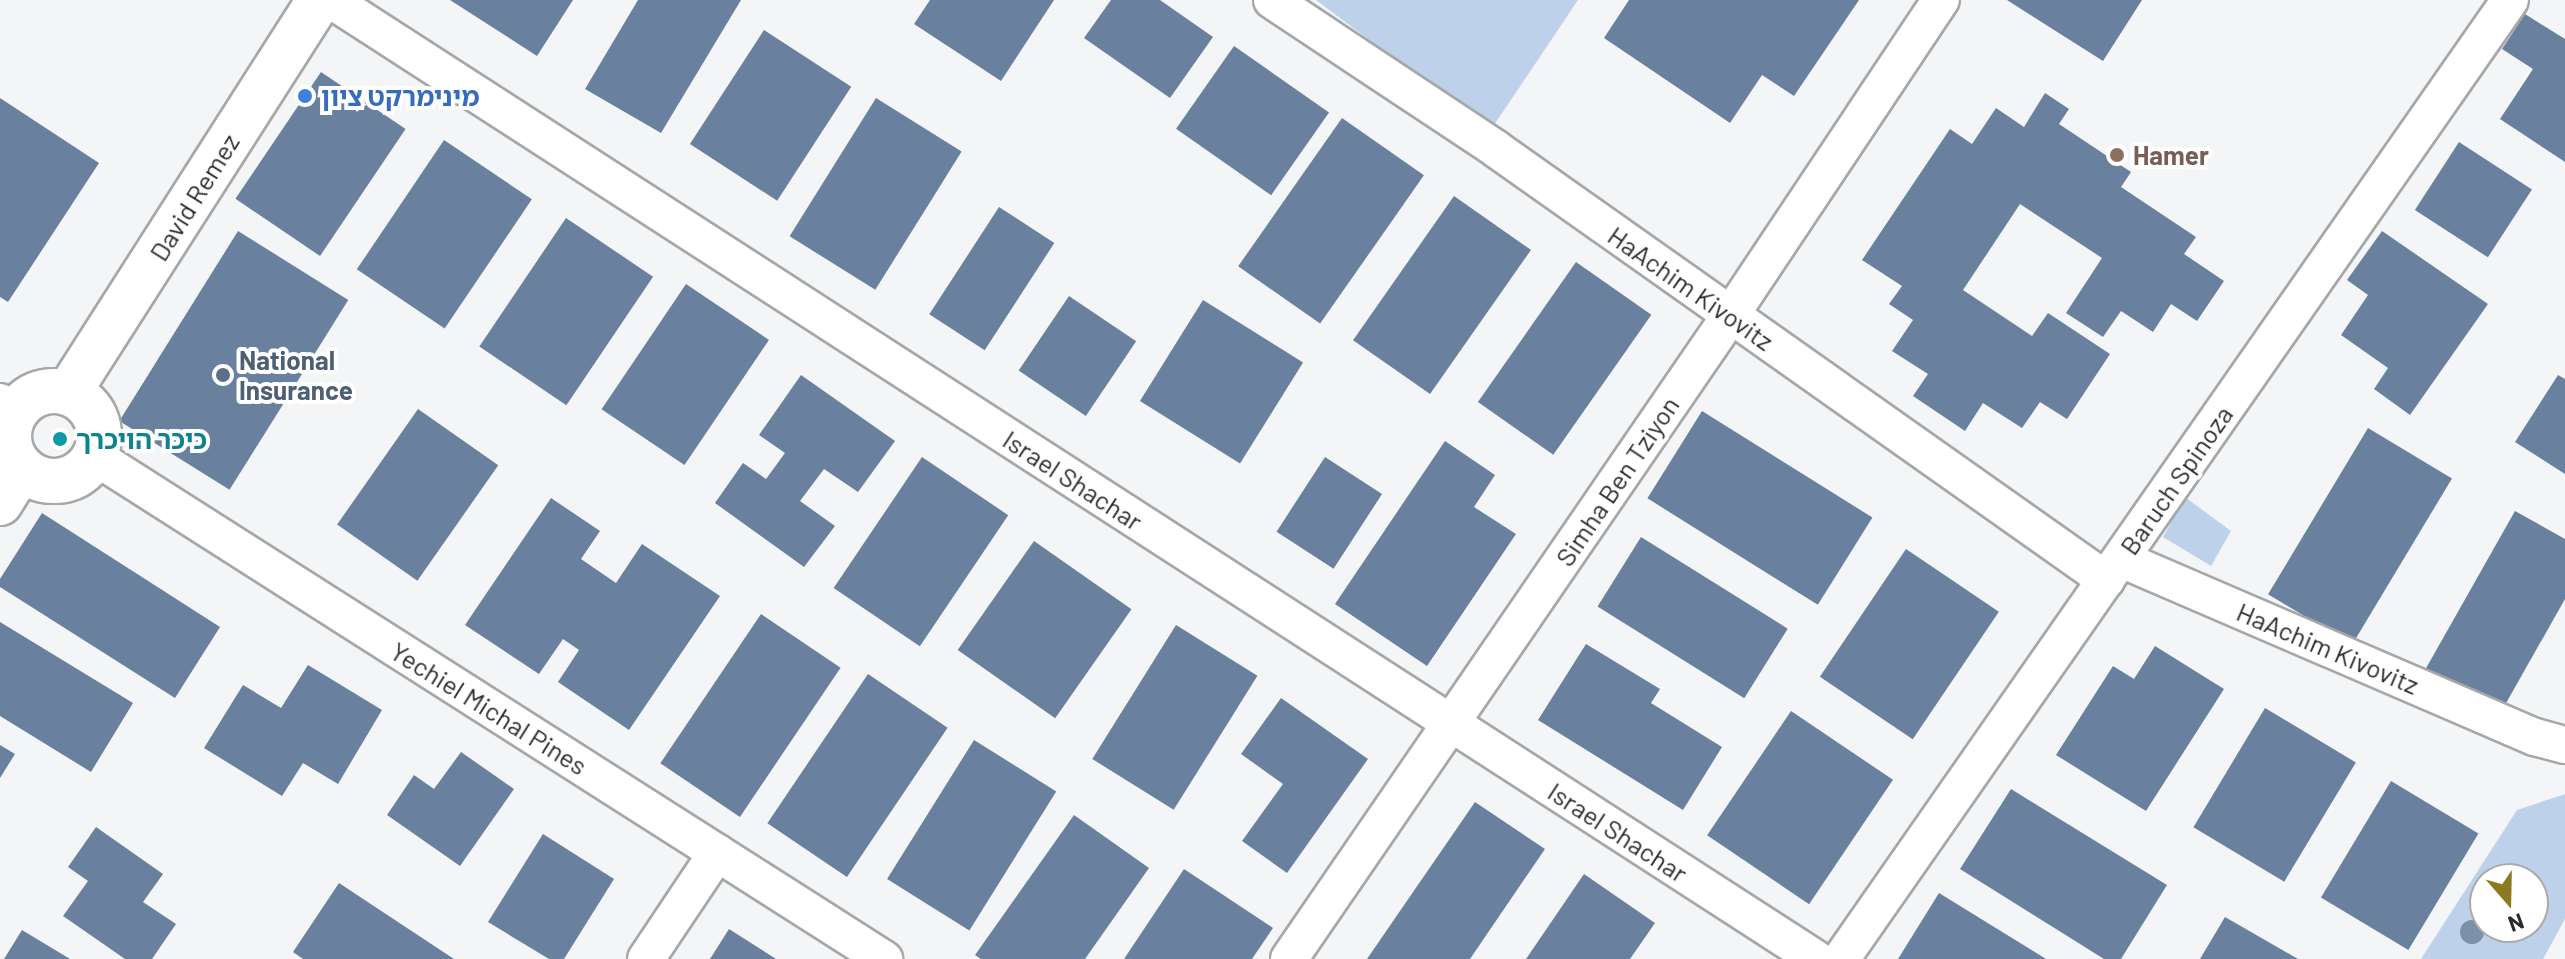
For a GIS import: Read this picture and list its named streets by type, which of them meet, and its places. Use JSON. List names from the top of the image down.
{
  "streets": {
    "street": [
      "David Remez",
      "HaAchim Kivovitz",
      "Israel Shachar",
      "Baruch Spinoza",
      "Simha Ben Tziyon",
      "Yechiel Michal Pines"
    ]
  },
  "crossings": [
    ["David Remez", "Yechiel Michal Pines"],
    ["HaAchim Kivovitz", "Baruch Spinoza"],
    ["HaAchim Kivovitz", "Simha Ben Tziyon"],
    ["Israel Shachar", "Simha Ben Tziyon"]
  ],
  "places": [
    "מינימרקט ציון",
    "Hamer",
    "National Insurance",
    "כיכר הויכרך"
  ],
  "north": "bottom"
}
